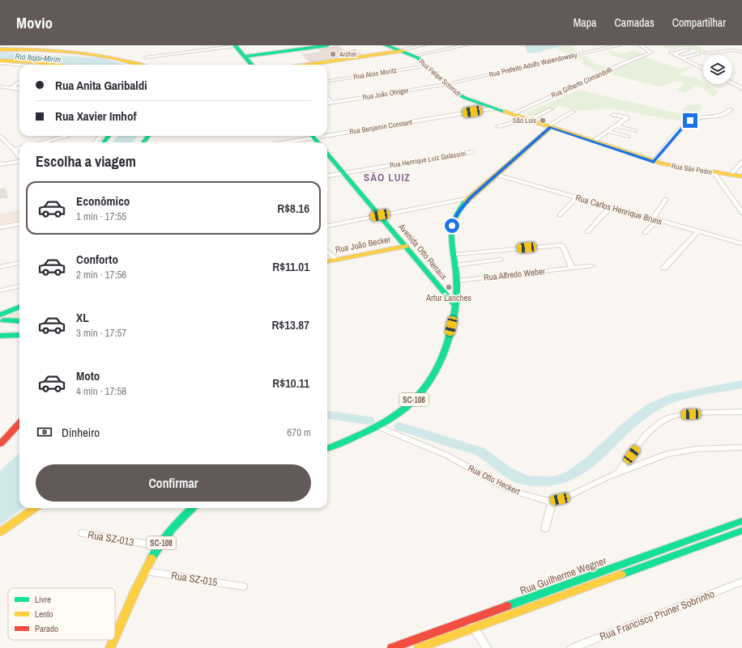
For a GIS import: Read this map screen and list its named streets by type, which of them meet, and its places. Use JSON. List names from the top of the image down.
{
  "streets": {
    "main road": [
      "Rua Felipe Schmidt",
      "Rua São Pedro",
      "Rua João Becker",
      "Avenida Otto Renaux",
      "SC-108",
      "Rua Guilherme Wegner"
    ],
    "street": [
      "Rua Prefeito Adolfo Walendowsky",
      "Rua Alois Moritz",
      "Rua Gilberto Comandolli",
      "Rua João Olinger",
      "Rua Benjamin Constant",
      "Rua Henrique Luiz Galassini",
      "Rua Carlos Henrique Bruns",
      "Rua Alfredo Weber",
      "Rua Otto Heckert",
      "Rua SZ-013",
      "Rua SZ-015",
      "Rua Francisco Pruner Sobrinho"
    ]
  },
  "crossings": [
    ["Rua Prefeito Adolfo Walendowsky", "Rua Felipe Schmidt"],
    ["Rua Prefeito Adolfo Walendowsky", "Rua João Olinger"],
    ["Rua Alois Moritz", "Rua Felipe Schmidt"],
    ["Rua Felipe Schmidt", "Rua Gilberto Comandolli"],
    ["Rua Felipe Schmidt", "Rua João Olinger"],
    ["Rua Felipe Schmidt", "Rua Benjamin Constant"],
    ["Rua Felipe Schmidt", "Rua São Pedro"],
    ["Rua Felipe Schmidt", "SC-108"],
    ["Rua Henrique Luiz Galassini", "Avenida Otto Renaux"],
    ["Rua São Pedro", "SC-108"],
    ["Rua Carlos Henrique Bruns", "SC-108"],
    ["Rua João Becker", "Avenida Otto Renaux"],
    ["Avenida Otto Renaux", "SC-108"],
    ["Rua Alfredo Weber", "SC-108"],
    ["SC-108", "Rua Otto Heckert"],
    ["SC-108", "Rua SZ-013"],
    ["SC-108", "Rua SZ-015"]
  ],
  "districts": ["SÃO LUIZ"],
  "water": ["Rio Itajaí-Mirim"],
  "places": ["Archer", "São Luís", "Artur Lanches"],
  "legend": ["Livre", "Lento", "Parado"],
  "page": {
    "header": "Movio",
    "nav": ["Mapa", "Camadas", "Compartilhar"],
    "banner": ["Rua Anita Garibaldi", "Rua Xavier Imhof"],
    "heading": "Escolha a viagem",
    "list": [
      {
        "name": "Econômico",
        "note": "1 min · 17:55",
        "value": "R$8.16"
      },
      {
        "name": "Conforto",
        "note": "2 min · 17:56",
        "value": "R$11.01"
      },
      {
        "name": "XL",
        "note": "3 min · 17:57",
        "value": "R$13.87"
      },
      {
        "name": "Moto",
        "note": "4 min · 17:58",
        "value": "R$10.11"
      }
    ],
    "pay": ["Dinheiro", "670 m"],
    "buttons": "Confirmar"
  }
}
